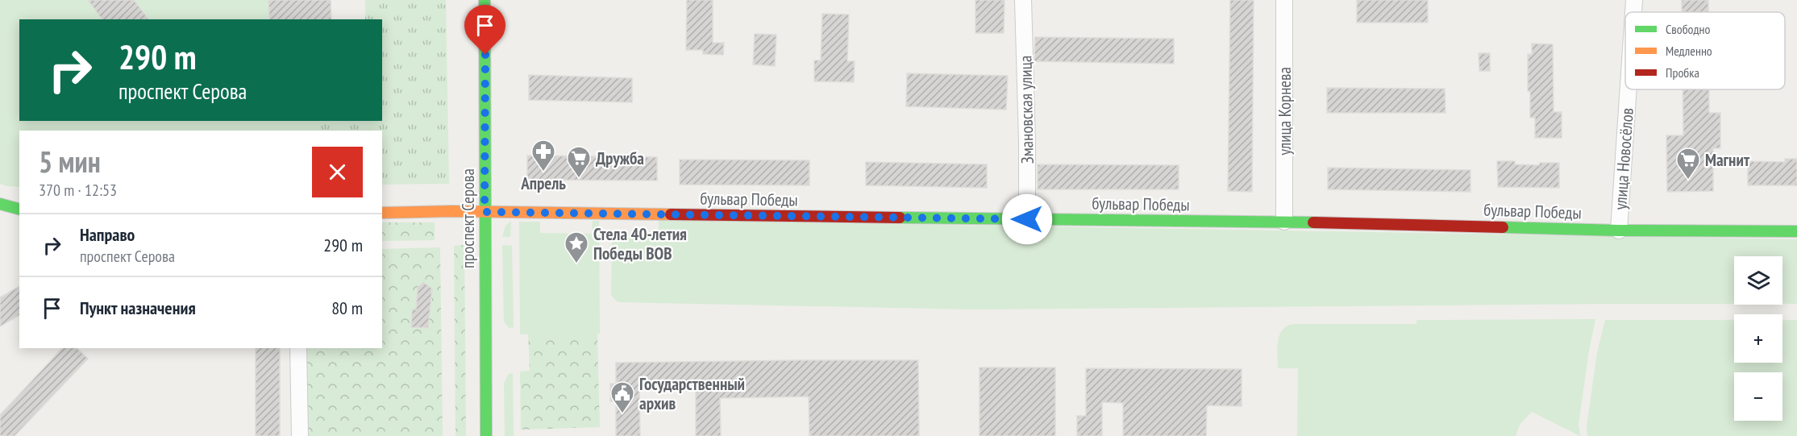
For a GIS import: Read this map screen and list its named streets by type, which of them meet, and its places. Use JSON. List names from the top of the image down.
{
  "streets": {
    "street": [
      "Змановская улица",
      "улица Корнева",
      "улица Новосёлов",
      "бульвар Победы",
      "проспект Серова"
    ]
  },
  "crossings": [
    ["Змановская улица", "бульвар Победы"],
    ["улица Корнева", "бульвар Победы"],
    ["улица Новосёлов", "бульвар Победы"],
    ["бульвар Победы", "проспект Серова"]
  ],
  "places": {
    "pharmacy": ["Апрель"],
    "supermarket": ["Дружба", "Магнит"],
    "place": ["Стела 40-летия Победы ВОВ"],
    "public building": ["Государственный архив"]
  },
  "legend": ["Свободно", "Медленно", "Пробка"],
  "page": {
    "turn": ["290 m", "проспект Серова"],
    "heading": ["5 мин", "370 m · 12:53"],
    "list": [
      {
        "name": "Направо",
        "note": "проспект Серова",
        "value": "290 m"
      },
      {
        "name": "Пункт назначения",
        "value": "80 m"
      }
    ],
    "map_buttons": ["+", "−"]
  }
}
